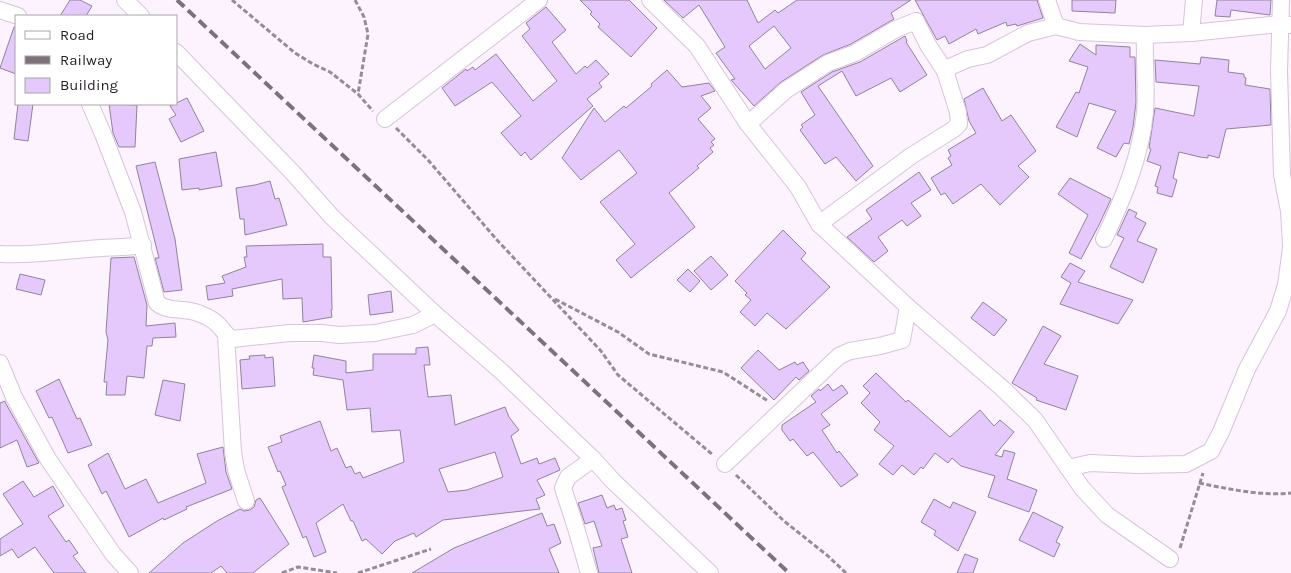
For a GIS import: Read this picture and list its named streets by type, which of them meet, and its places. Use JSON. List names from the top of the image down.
{
  "legend": ["Road", "Railway", "Building"]
}
